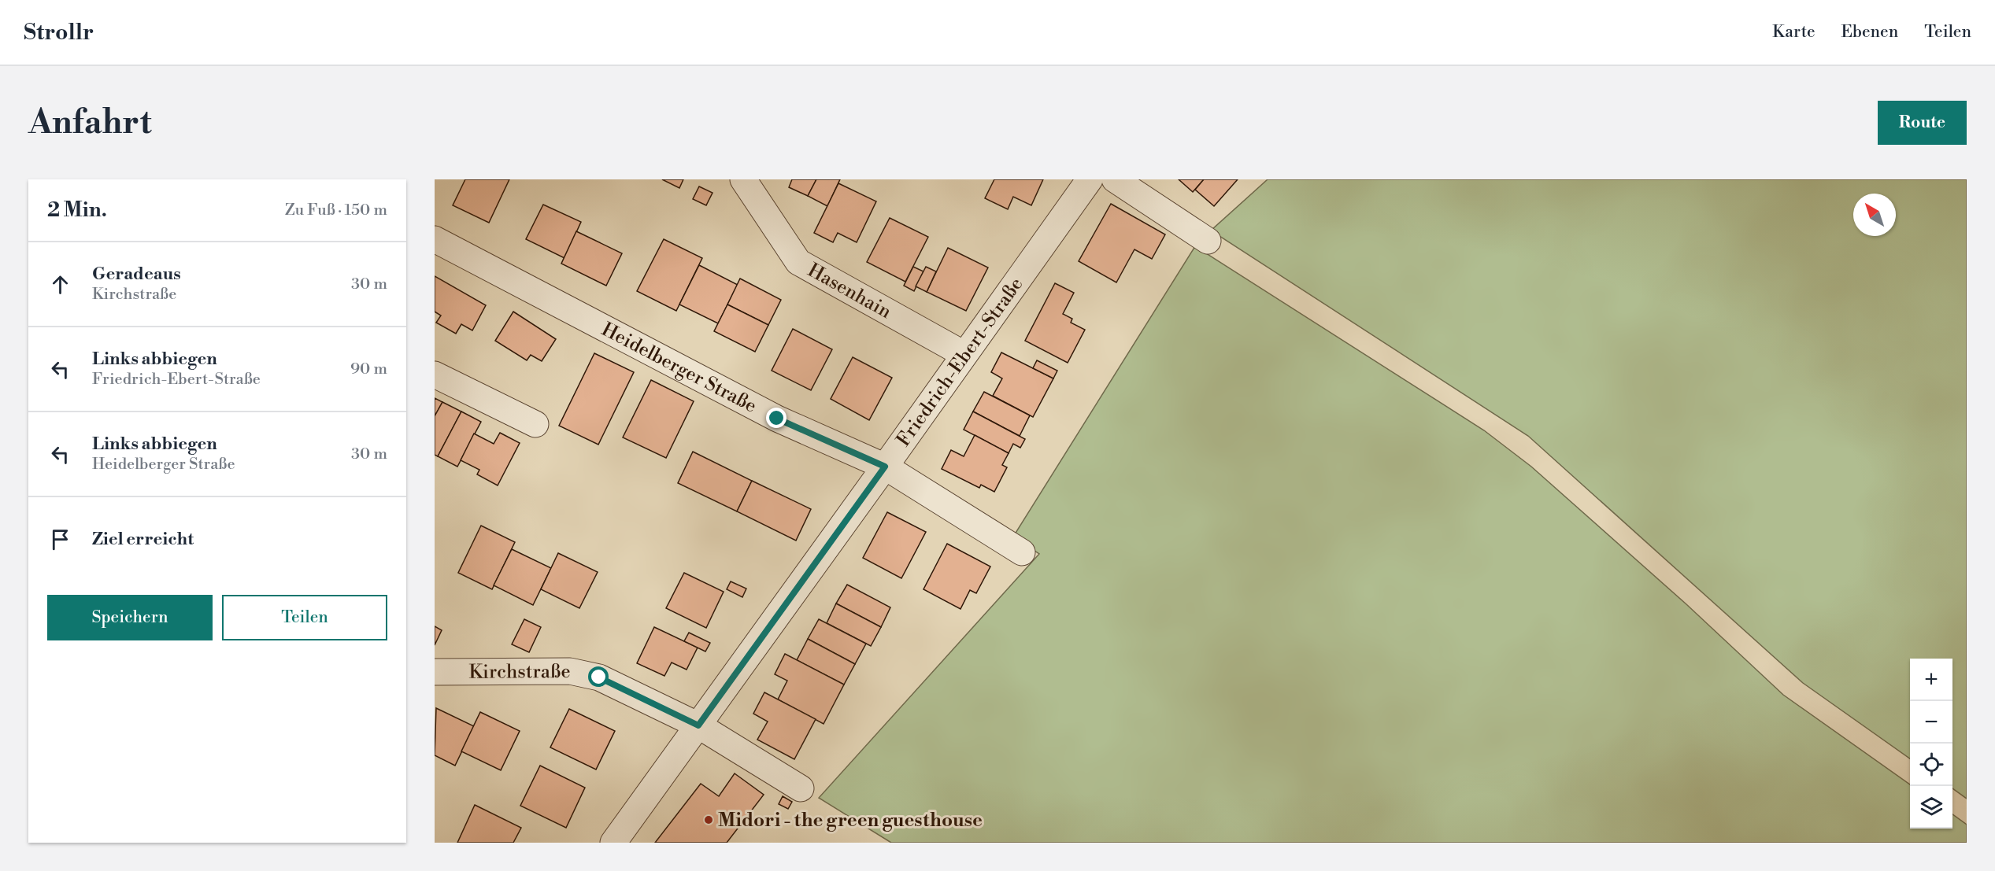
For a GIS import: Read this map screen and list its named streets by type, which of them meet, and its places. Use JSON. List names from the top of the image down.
{
  "streets": {
    "street": [
      "Hasenhain",
      "Friedrich-Ebert-Straße",
      "Heidelberger Straße",
      "Kirchstraße"
    ]
  },
  "crossings": [
    ["Hasenhain", "Friedrich-Ebert-Straße"],
    ["Friedrich-Ebert-Straße", "Heidelberger Straße"],
    ["Friedrich-Ebert-Straße", "Kirchstraße"]
  ],
  "places": ["Midori - the green guesthouse"],
  "north": "top left",
  "page": {
    "header": "Strollr",
    "nav": ["Karte", "Ebenen", "Teilen"],
    "buttons": [
      "Route",
      ["Speichern", "Teilen"]
    ],
    "title": "Anfahrt",
    "heading": ["2 Min.", "Zu Fuß · 150 m"],
    "list": [
      ["Geradeaus", "Kirchstraße", "30 m"],
      ["Links abbiegen", "Friedrich-Ebert-Straße", "90 m"],
      ["Links abbiegen", "Heidelberger Straße", "30 m"],
      "Ziel erreicht"
    ],
    "map_buttons": ["+", "−"]
  }
}
